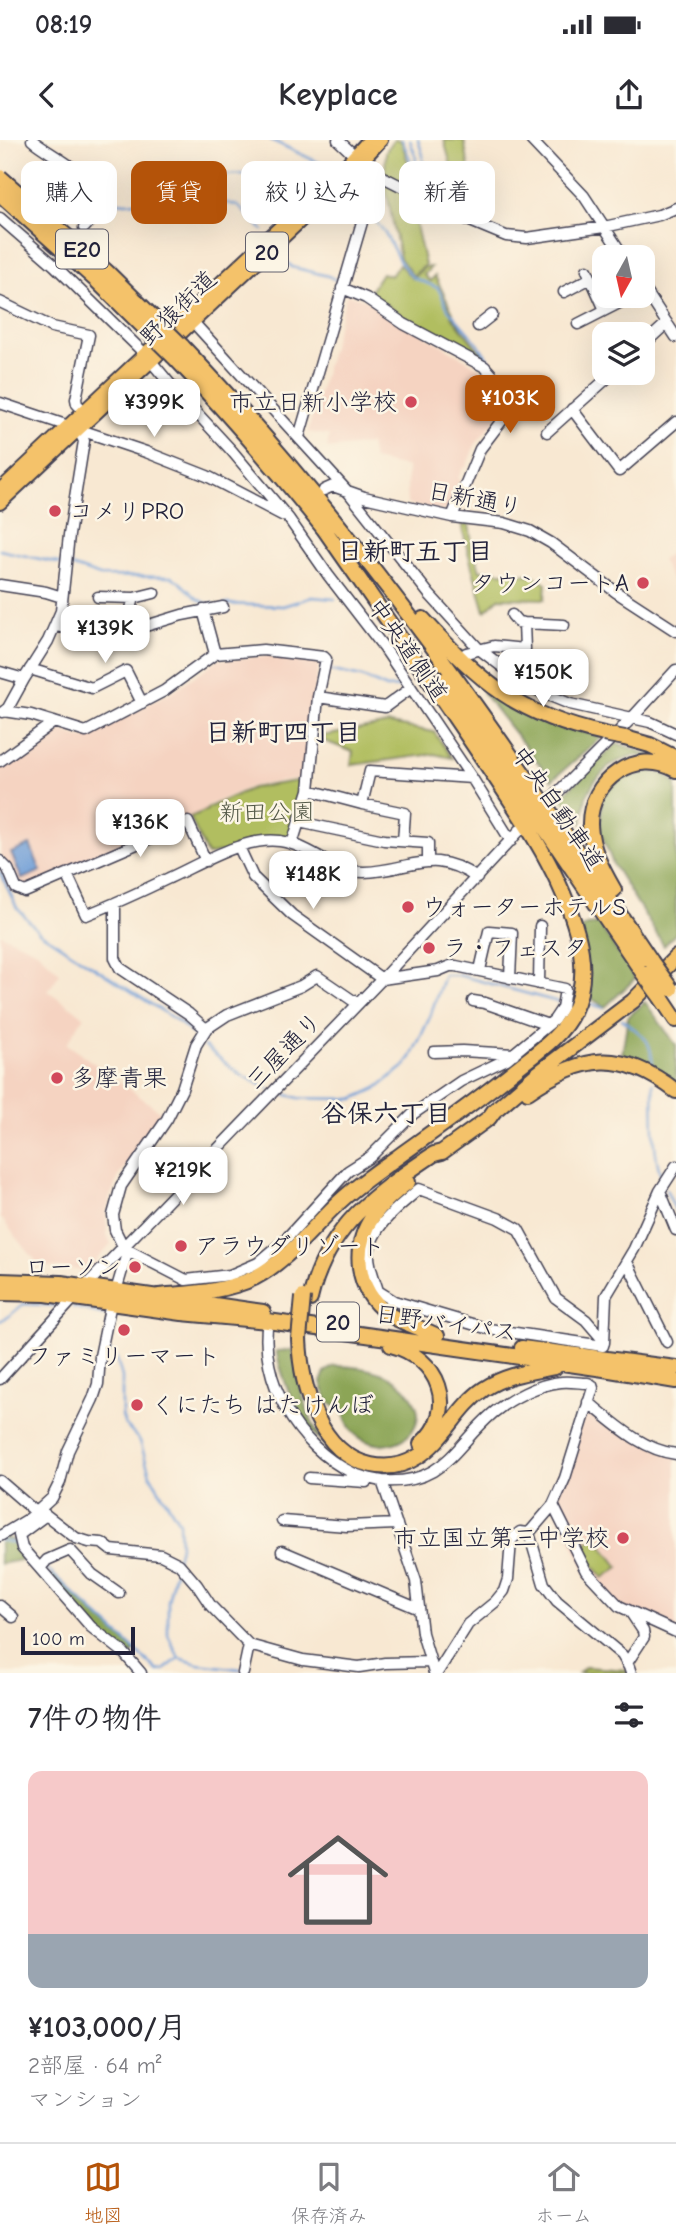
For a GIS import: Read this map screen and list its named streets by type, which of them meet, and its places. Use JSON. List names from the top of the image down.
{
  "streets": {
    "highway": [
      "E20",
      "20",
      "中央自動車道",
      "日野バイパス"
    ],
    "main road": ["野猿街道"],
    "street": ["日新通り", "中央道側道", "三屋通り"]
  },
  "crossings": [
    ["野猿街道", "中央道側道"],
    ["中央道側道", "三屋通り"],
    ["三屋通り", "日野バイパス"]
  ],
  "districts": ["日新町五丁目", "日新町四丁目", "谷保六丁目"],
  "parks": ["新田公園"],
  "places": [
    "市立日新小学校",
    "コメリPRO",
    "タウンコートA",
    "ウォーターホテルS",
    "ラ・フェスタ",
    "多摩青果",
    "アラウダリゾート",
    "ローソン",
    "ファミリーマート",
    "くにたち はたけんぼ",
    "市立国立第三中学校"
  ],
  "scale_bar": "100 m",
  "north": "bottom",
  "page": {
    "status": "08:19",
    "header": "Keyplace",
    "chip": [
      "購入",
      "賃貸",
      "絞り込み",
      "新着"
    ],
    "price": [
      "¥103K",
      "¥399K",
      "¥139K",
      "¥150K",
      "¥136K",
      "¥148K",
      "¥219K"
    ],
    "scale": "100 m",
    "heading": "7件の物件",
    "list": [
      {
        "name": "¥103,000/月",
        "note": "2部屋 · 64 m² · マンション"
      }
    ],
    "tabs": ["地図", "保存済み", "ホーム"]
  }
}
